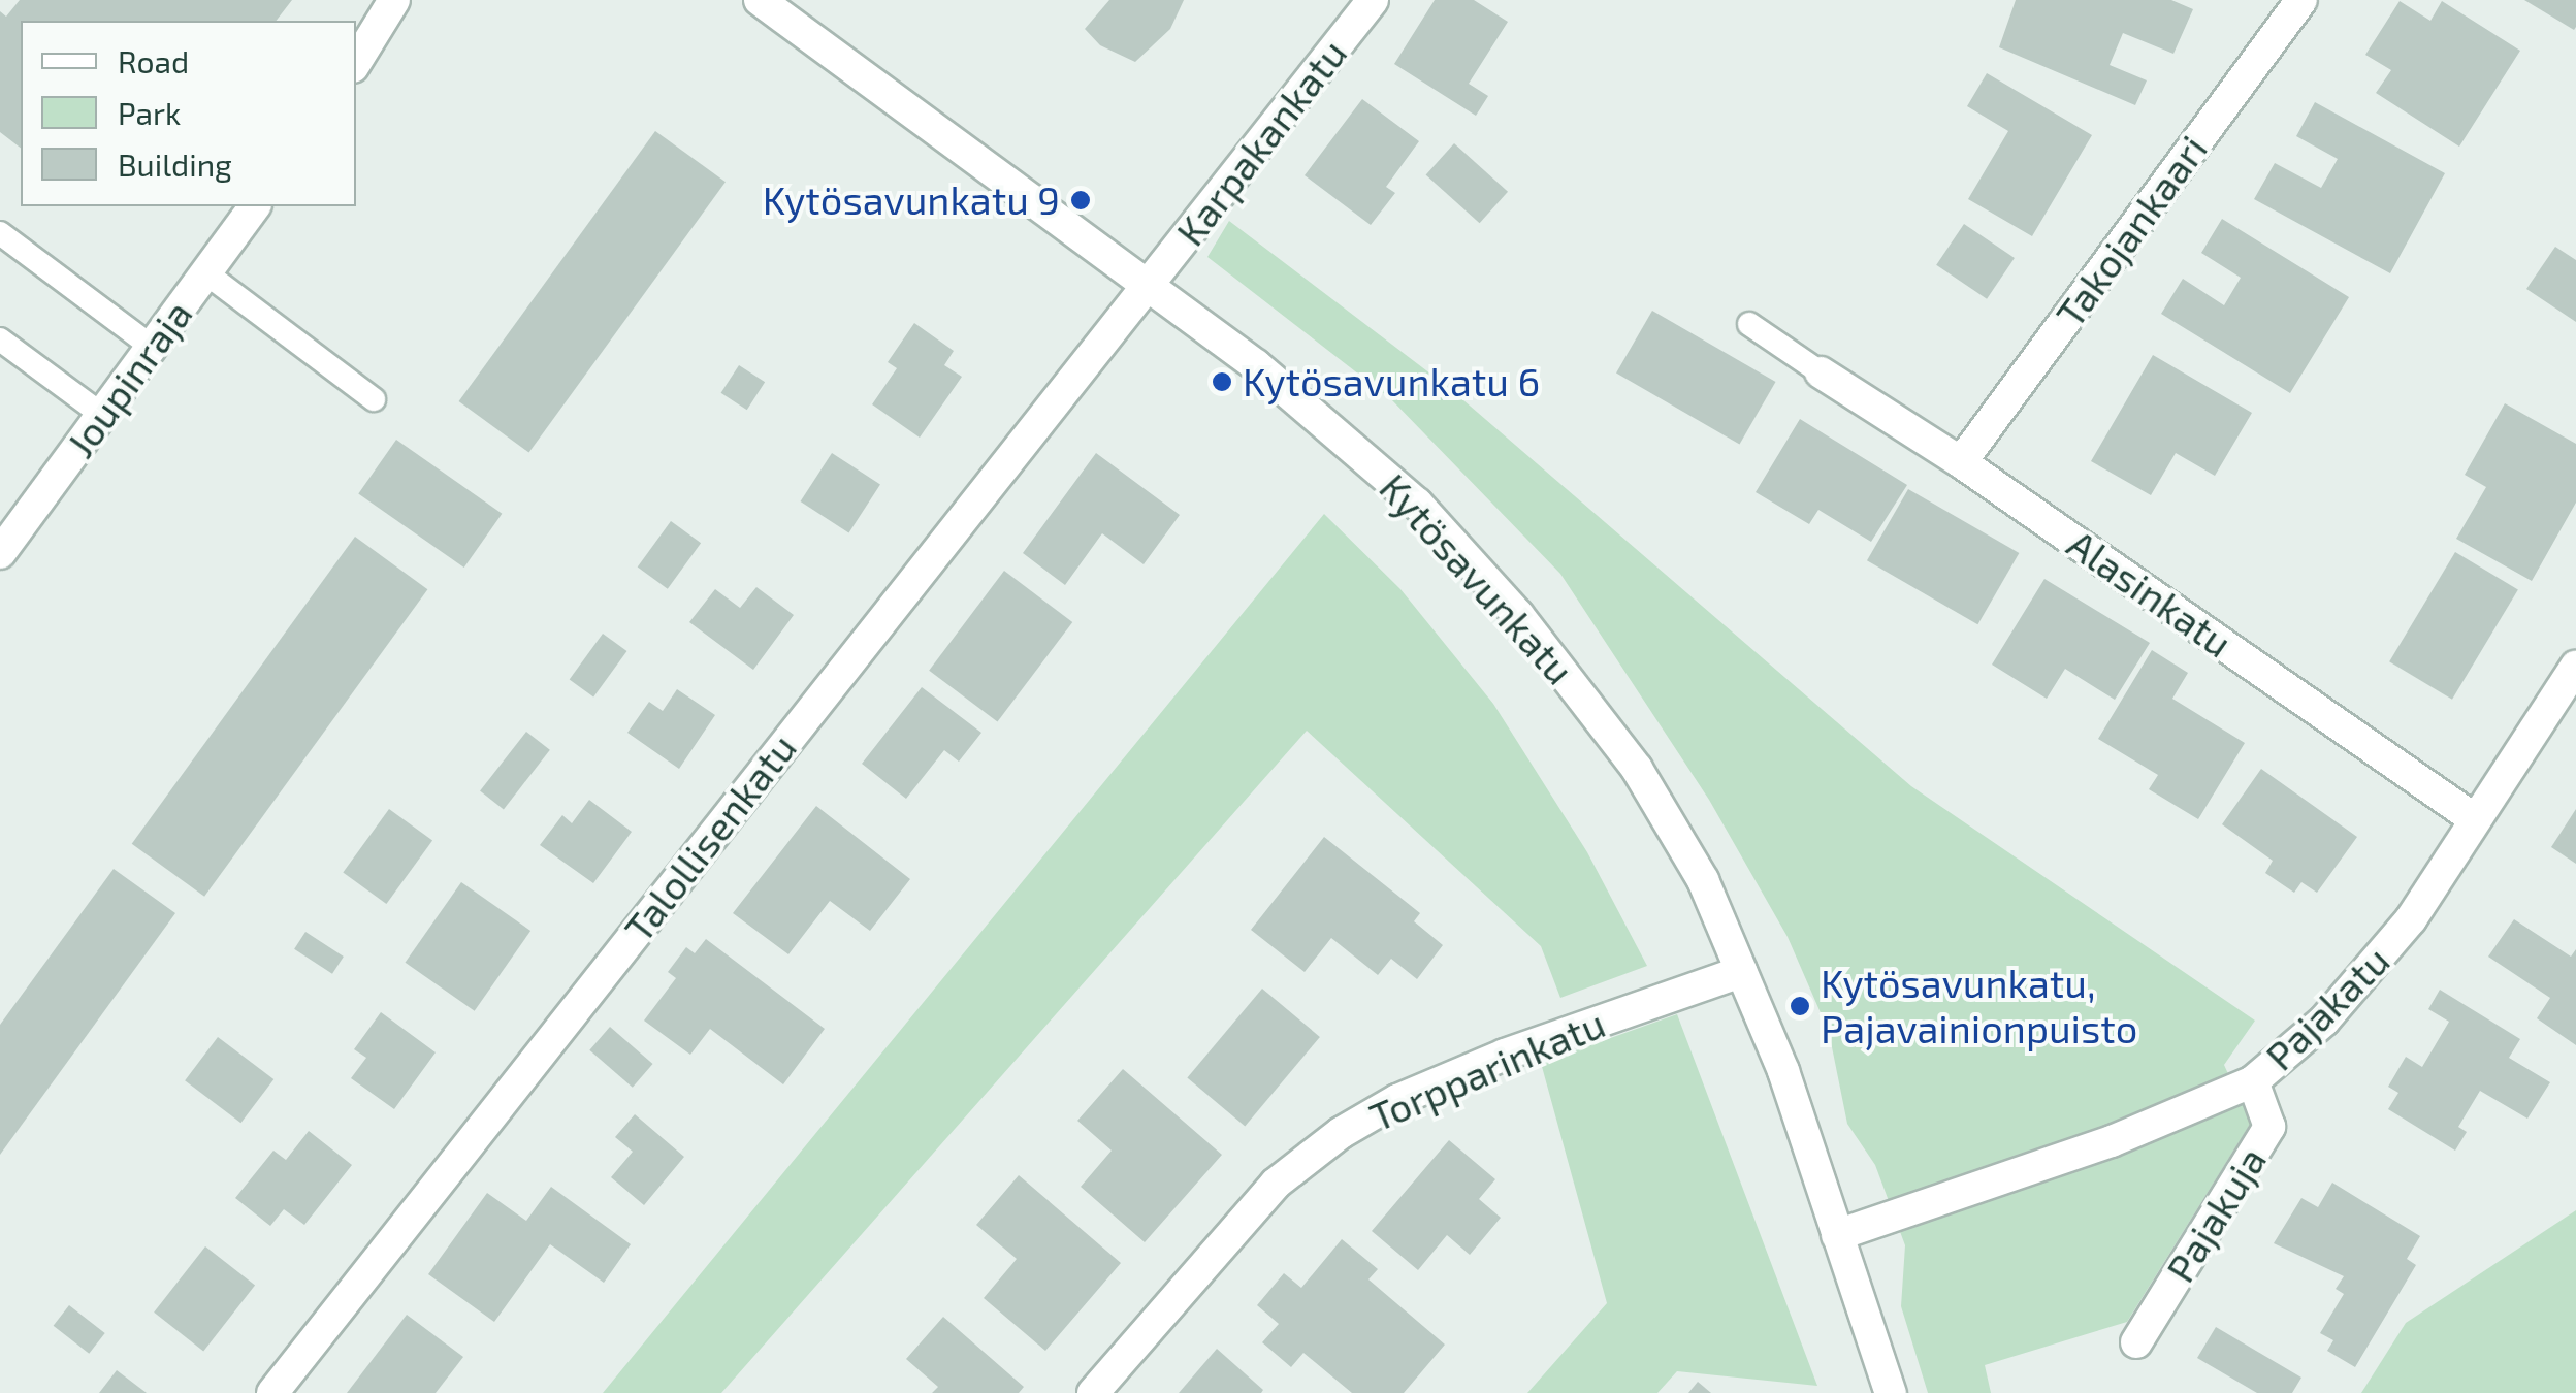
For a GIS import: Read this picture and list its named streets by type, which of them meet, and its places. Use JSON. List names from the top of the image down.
{
  "streets": {
    "street": [
      "Karpakankatu",
      "Takojankaari",
      "Joupinraja",
      "Kytösavunkatu",
      "Alasinkatu",
      "Talollisenkatu",
      "Pajakatu",
      "Torpparinkatu",
      "Pajakuja"
    ]
  },
  "crossings": [
    ["Karpakankatu", "Kytösavunkatu"],
    ["Karpakankatu", "Talollisenkatu"],
    ["Takojankaari", "Alasinkatu"],
    ["Kytösavunkatu", "Talollisenkatu"],
    ["Kytösavunkatu", "Pajakatu"],
    ["Kytösavunkatu", "Torpparinkatu"],
    ["Alasinkatu", "Pajakatu"],
    ["Pajakatu", "Pajakuja"]
  ],
  "places": ["Kytösavunkatu 9", "Kytösavunkatu 6", "Kytösavunkatu, Pajavainionpuisto"],
  "legend": ["Road", "Park", "Building"]
}
